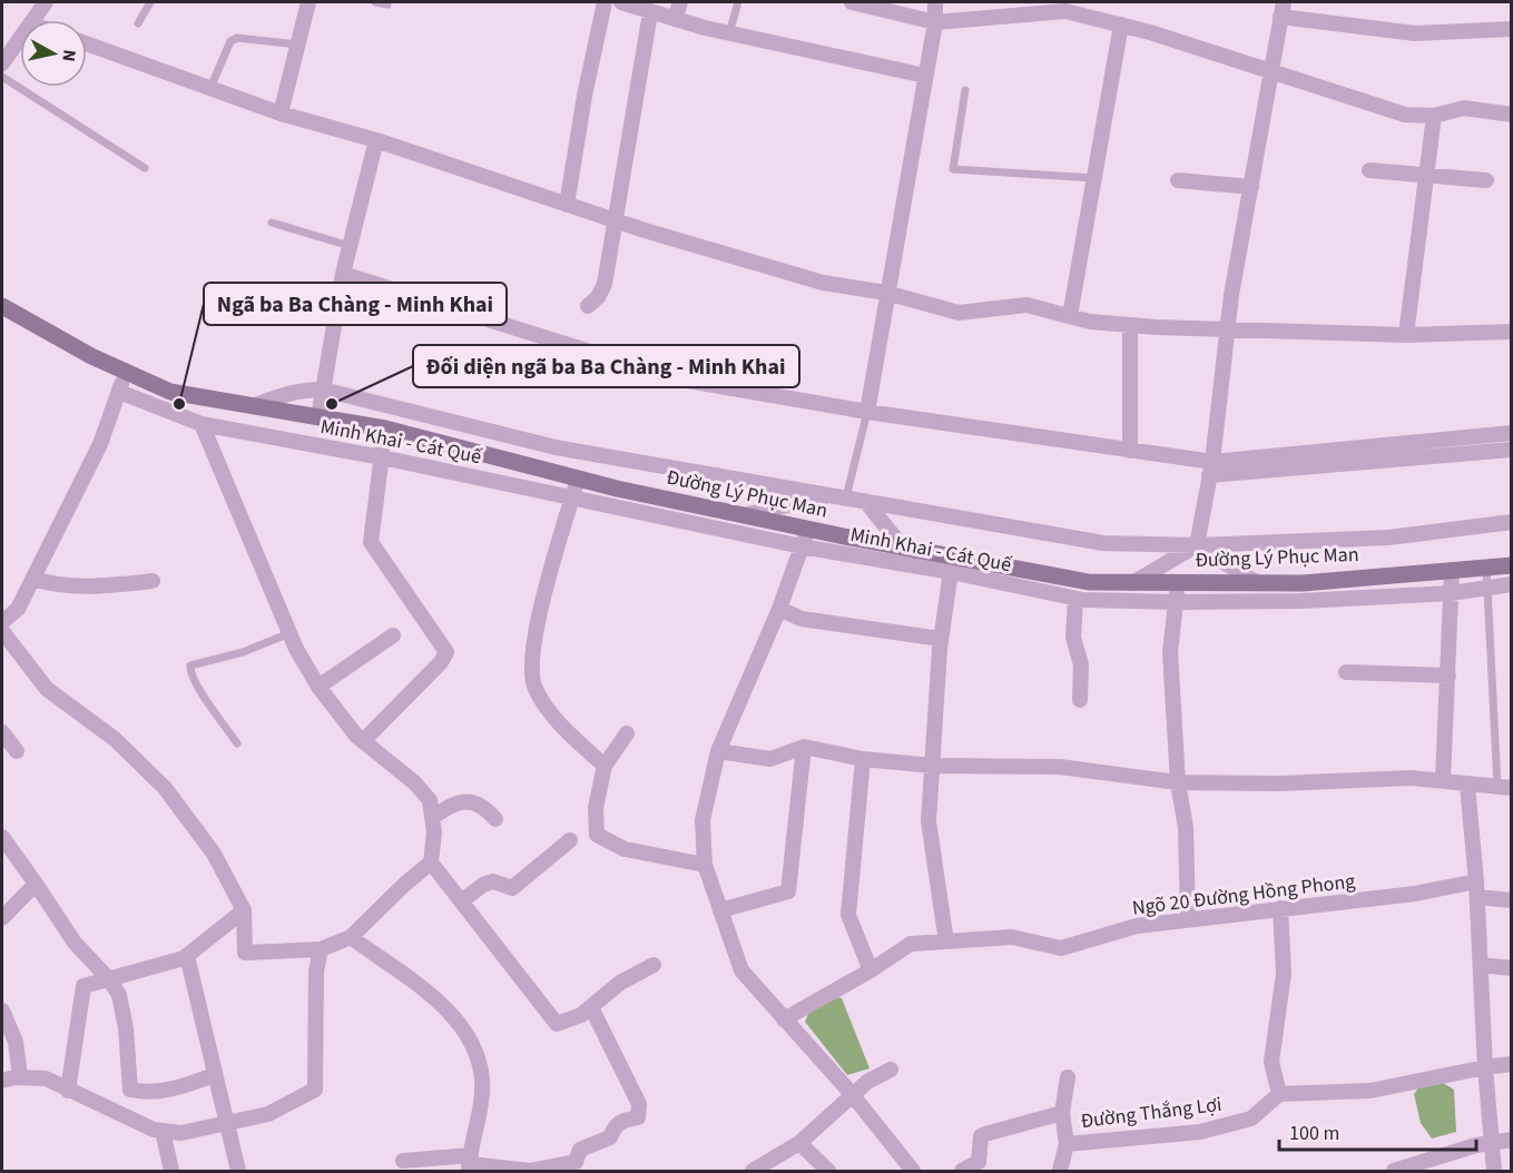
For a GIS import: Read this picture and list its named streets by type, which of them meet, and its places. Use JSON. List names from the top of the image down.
{
  "streets": {
    "main road": ["Đường Lý Phục Man"],
    "street": ["Minh Khai - Cát Quế", "Ngõ 20 Đường Hồng Phong", "Đường Thắng Lợi"]
  },
  "crossings": [
    ["Minh Khai - Cát Quế", "Đường Lý Phục Man"]
  ],
  "places": ["Ngã ba Ba Chàng - Minh Khai", "Đối diện ngã ba Ba Chàng - Minh Khai"],
  "scale_bar": "100 m",
  "north": "right"
}
